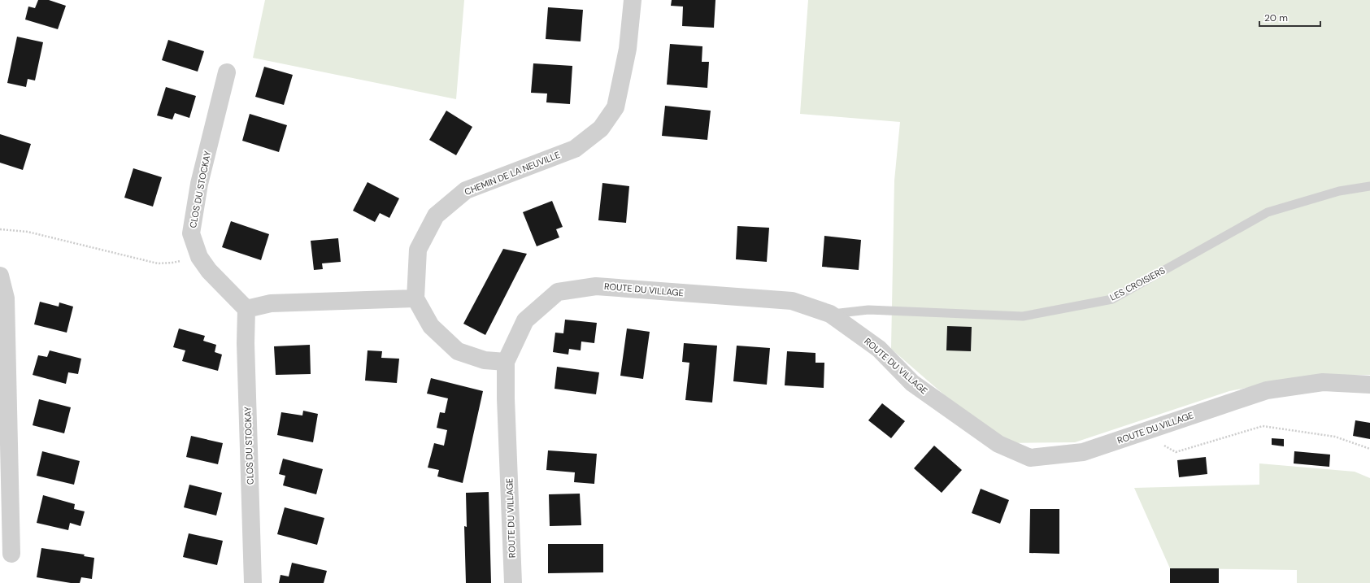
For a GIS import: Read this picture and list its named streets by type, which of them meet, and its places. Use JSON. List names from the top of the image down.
{
  "streets": {
    "street": ["CHEMIN DE LA NEUVILLE", "CLOS DU STOCKAY", "ROUTE DU VILLAGE"],
    "lane": ["LES CROISIERS"]
  },
  "crossings": [
    ["LES CROISIERS", "ROUTE DU VILLAGE"]
  ],
  "scale_bar": "20 m"
}
